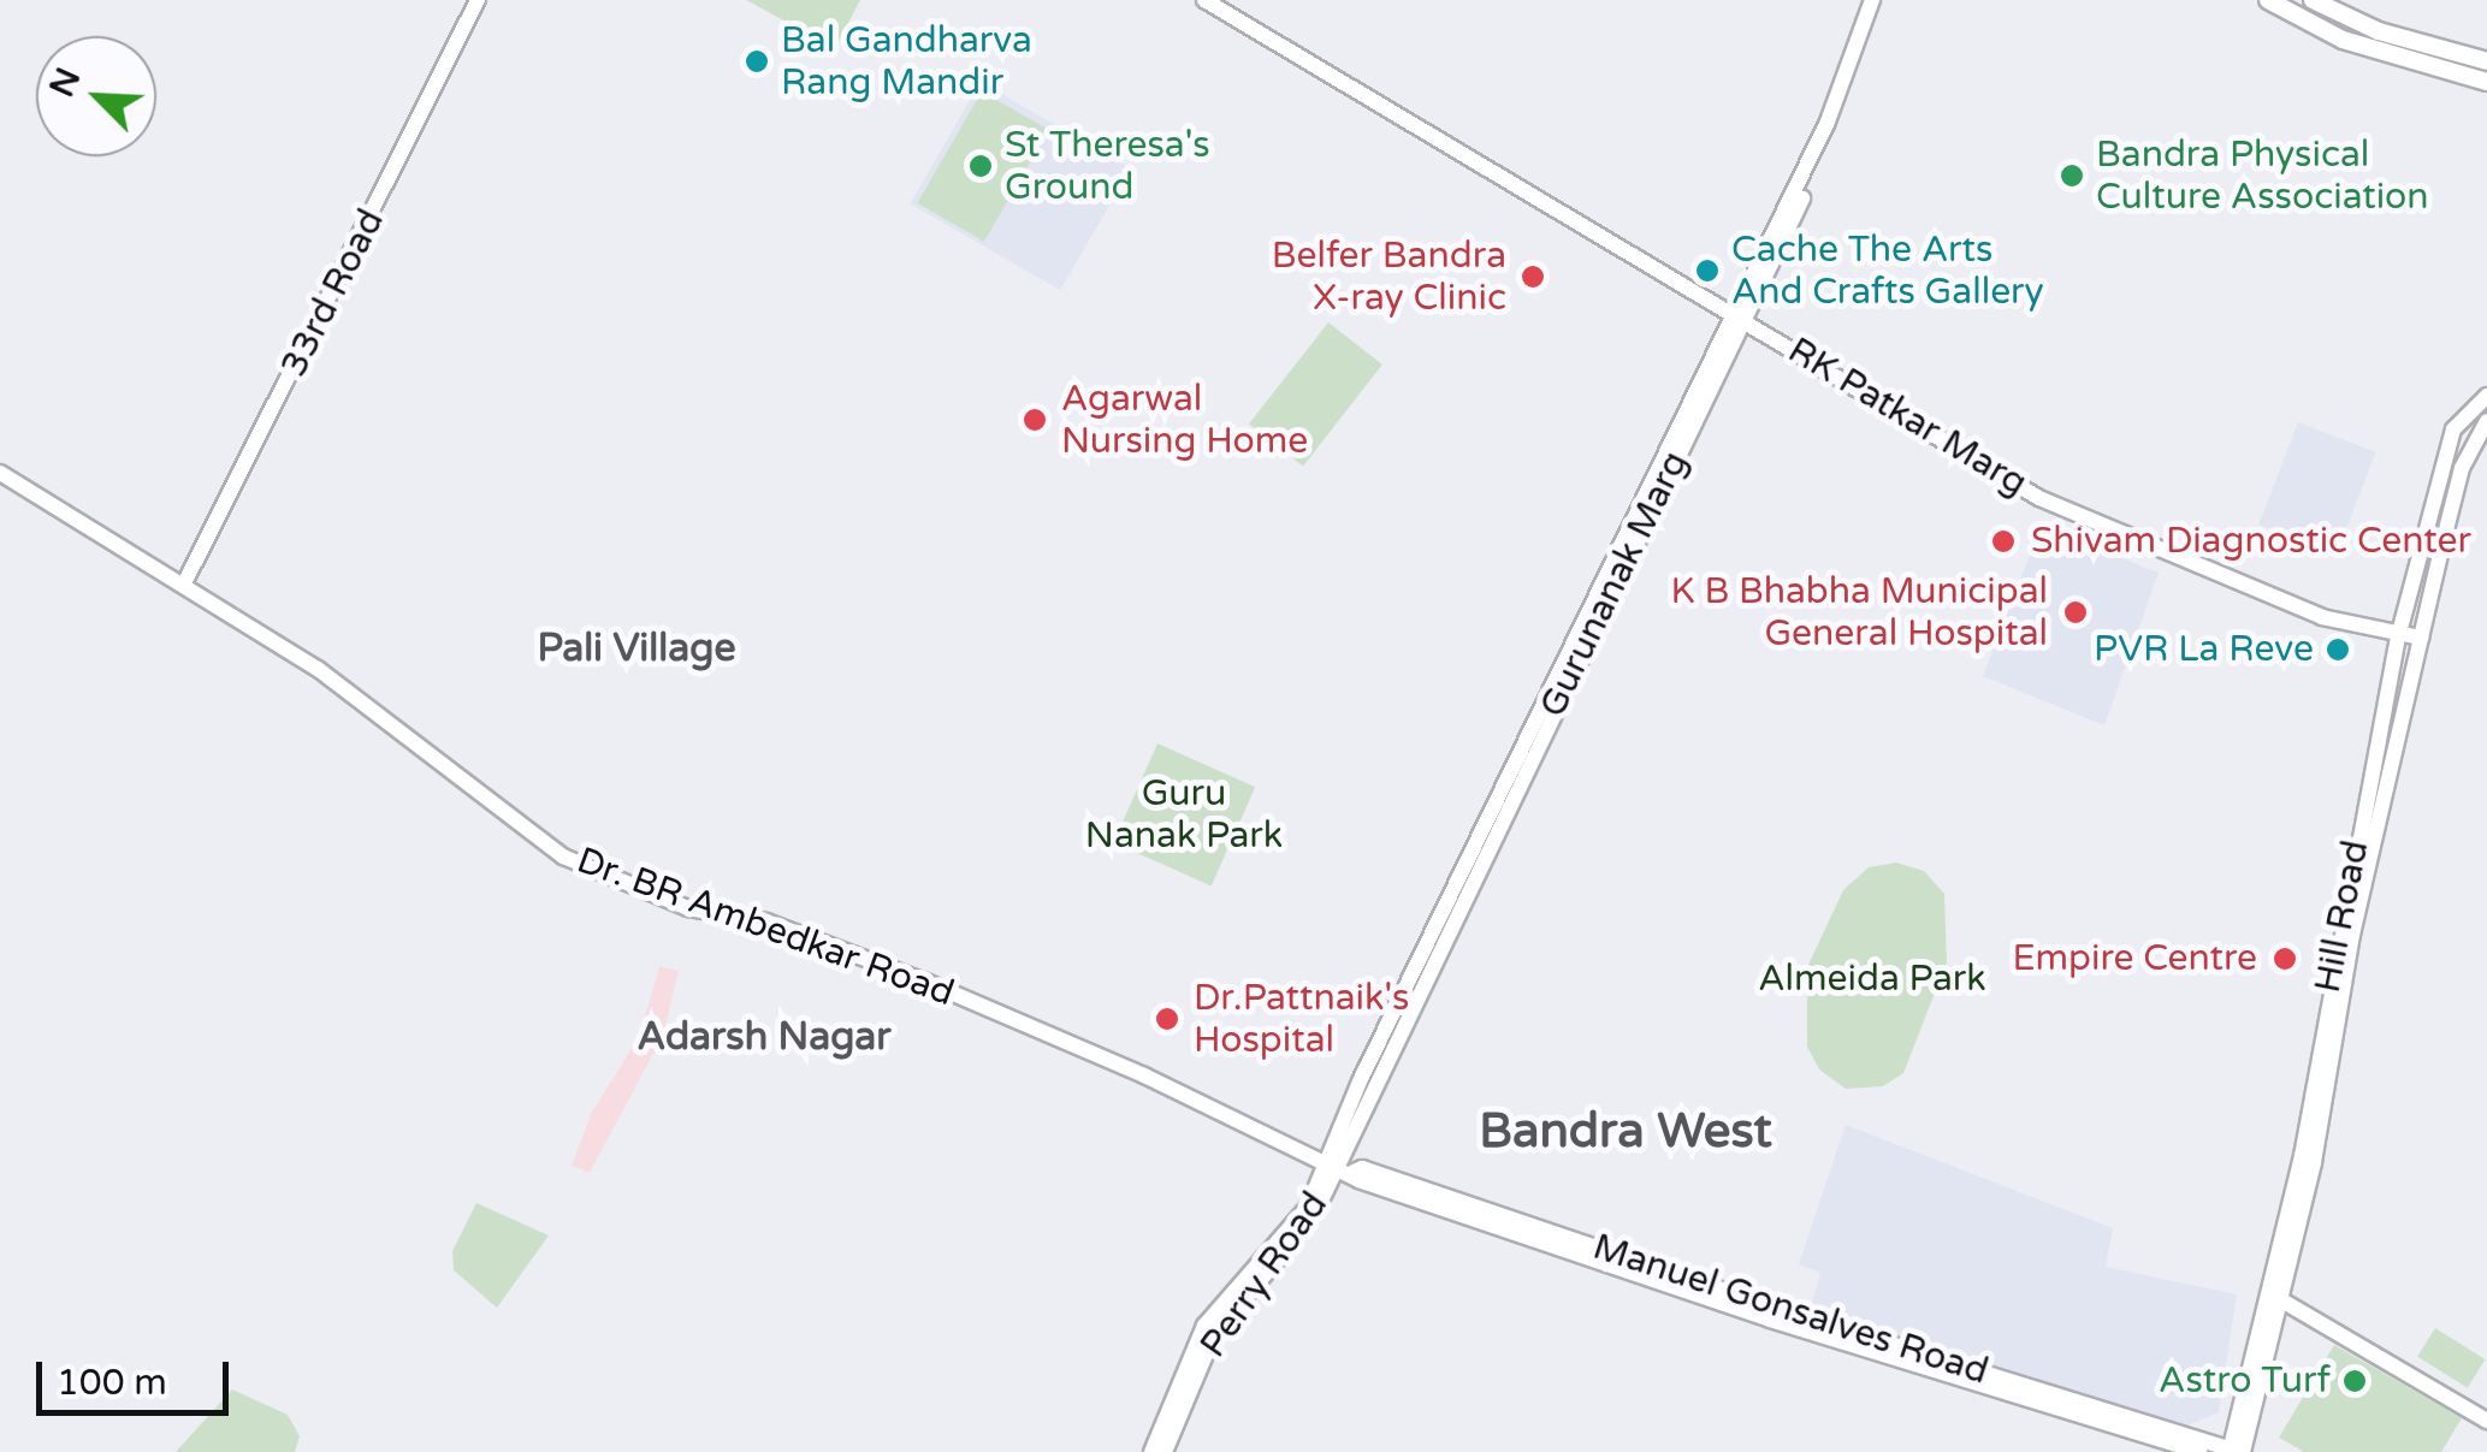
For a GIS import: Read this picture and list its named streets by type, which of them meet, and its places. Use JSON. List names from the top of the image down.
{
  "streets": {
    "main road": [
      "33rd Road",
      "RK Patkar Marg",
      "Gurunanak Marg",
      "Hill Road",
      "Dr. BR Ambedkar Road",
      "Perry Road",
      "Manuel Gonsalves Road"
    ]
  },
  "crossings": [
    ["33rd Road", "Dr. BR Ambedkar Road"],
    ["RK Patkar Marg", "Gurunanak Marg"],
    ["RK Patkar Marg", "Hill Road"],
    ["Gurunanak Marg", "Dr. BR Ambedkar Road"],
    ["Gurunanak Marg", "Perry Road"],
    ["Gurunanak Marg", "Manuel Gonsalves Road"],
    ["Hill Road", "Manuel Gonsalves Road"],
    ["Dr. BR Ambedkar Road", "Perry Road"],
    ["Dr. BR Ambedkar Road", "Manuel Gonsalves Road"],
    ["Perry Road", "Manuel Gonsalves Road"]
  ],
  "districts": ["Pali Village", "Adarsh Nagar", "Bandra West"],
  "parks": ["Guru Nanak Park", "Almeida Park"],
  "places": [
    "Bal Gandharva Rang Mandir",
    "St Theresa's Ground",
    "Bandra Physical Culture Association",
    "Cache The Arts And Crafts Gallery",
    "Belfer Bandra X-ray Clinic",
    "Agarwal Nursing Home",
    "Shivam Diagnostic Center",
    "K B Bhabha Municipal General Hospital",
    "PVR La Reve",
    "Empire Centre",
    "Dr.Pattnaik's Hospital",
    "Astro Turf"
  ],
  "scale_bar": "100 m",
  "north": "top left"
}
